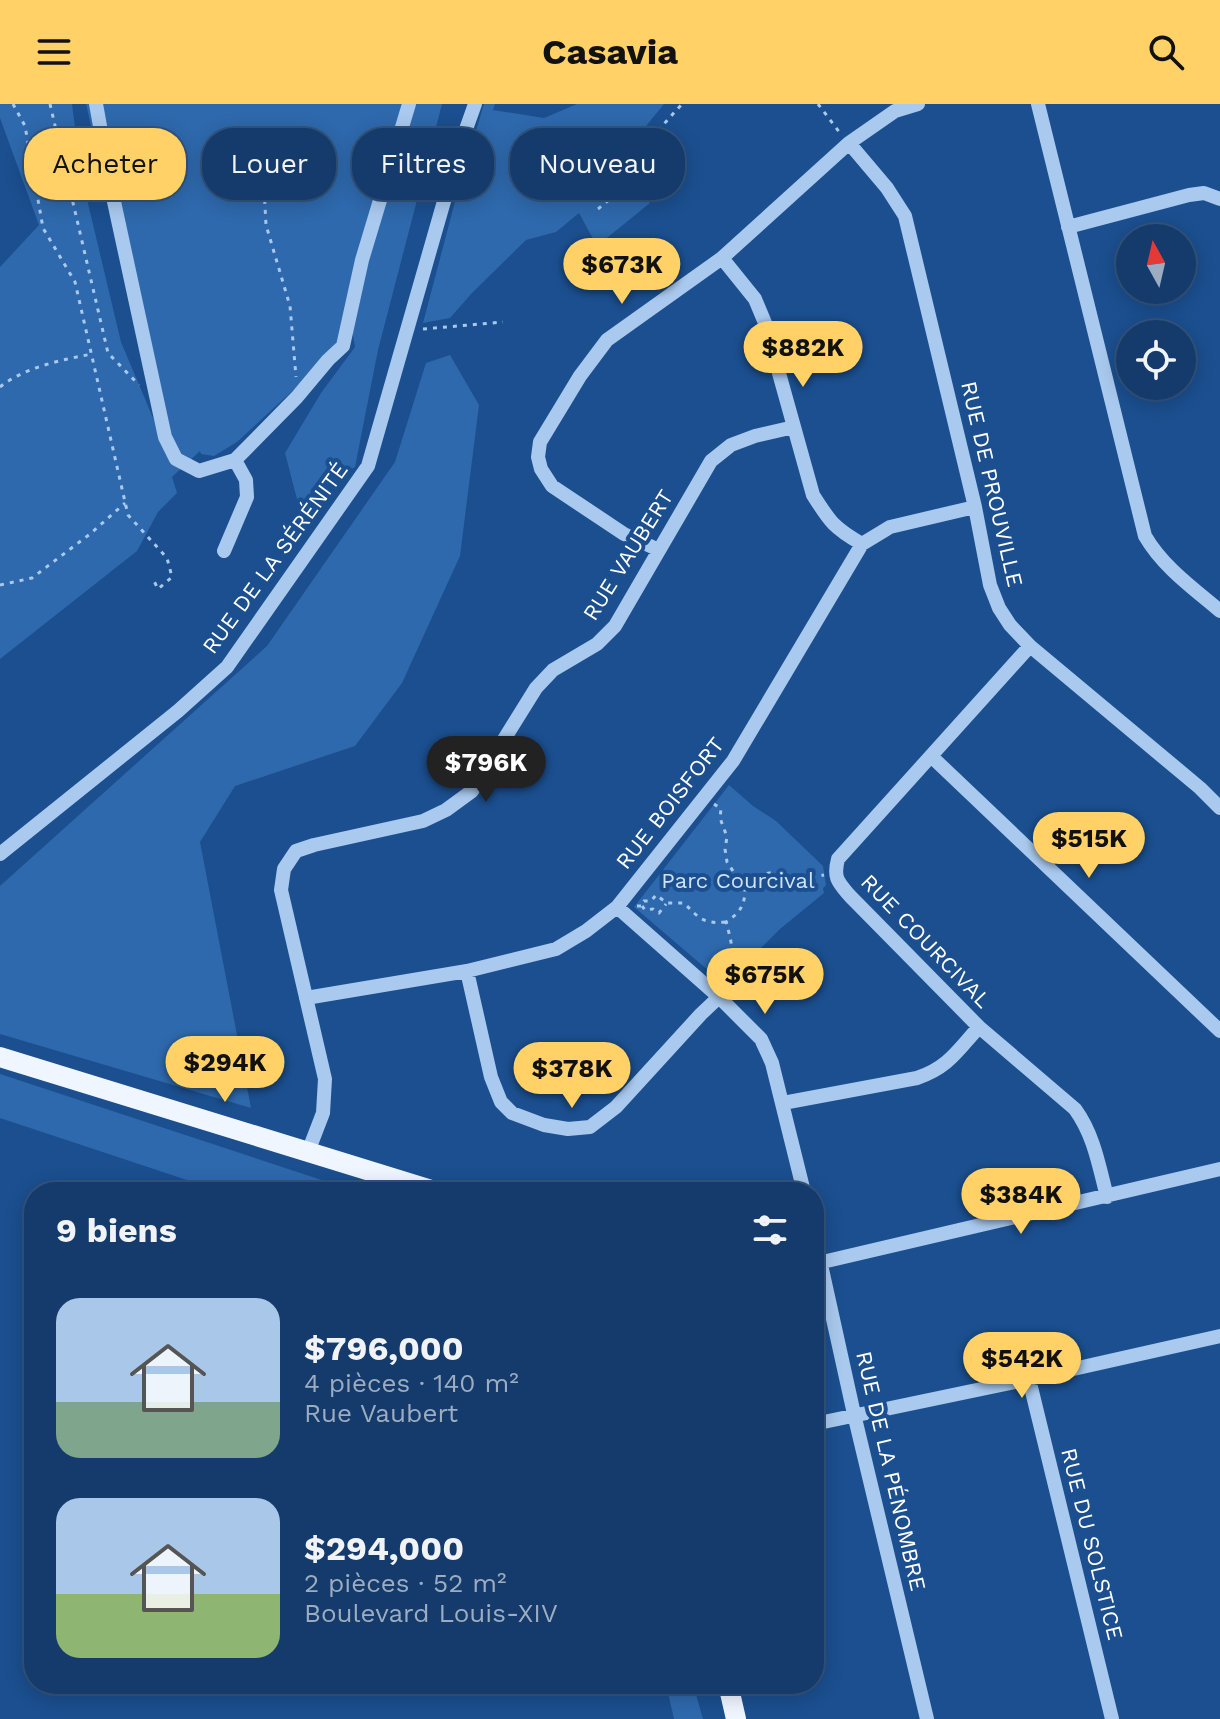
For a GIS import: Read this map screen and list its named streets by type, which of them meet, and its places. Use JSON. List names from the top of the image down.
{
  "streets": {
    "street": [
      "RUE DE PROUVILLE",
      "RUE VAUBERT",
      "RUE DE LA SÉRÉNITÉ",
      "RUE BOISFORT",
      "RUE COURCIVAL",
      "RUE DE LA PÉNOMBRE",
      "RUE DU SOLSTICE"
    ]
  },
  "crossings": [
    ["RUE DE PROUVILLE", "RUE COURCIVAL"],
    ["RUE VAUBERT", "RUE BOISFORT"]
  ],
  "parks": ["Parc Courcival"],
  "north": "top",
  "page": {
    "header": "Casavia",
    "chip": [
      "Acheter",
      "Louer",
      "Filtres",
      "Nouveau"
    ],
    "price": [
      "$673K",
      "$882K",
      "$796K",
      "$515K",
      "$675K",
      "$294K",
      "$378K",
      "$384K",
      "$542K"
    ],
    "heading": "9 biens",
    "list": [
      {
        "name": "$796,000",
        "note": "4 pièces · 140 m² · Rue Vaubert"
      },
      {
        "name": "$294,000",
        "note": "2 pièces · 52 m² · Boulevard Louis-XIV"
      }
    ]
  }
}
